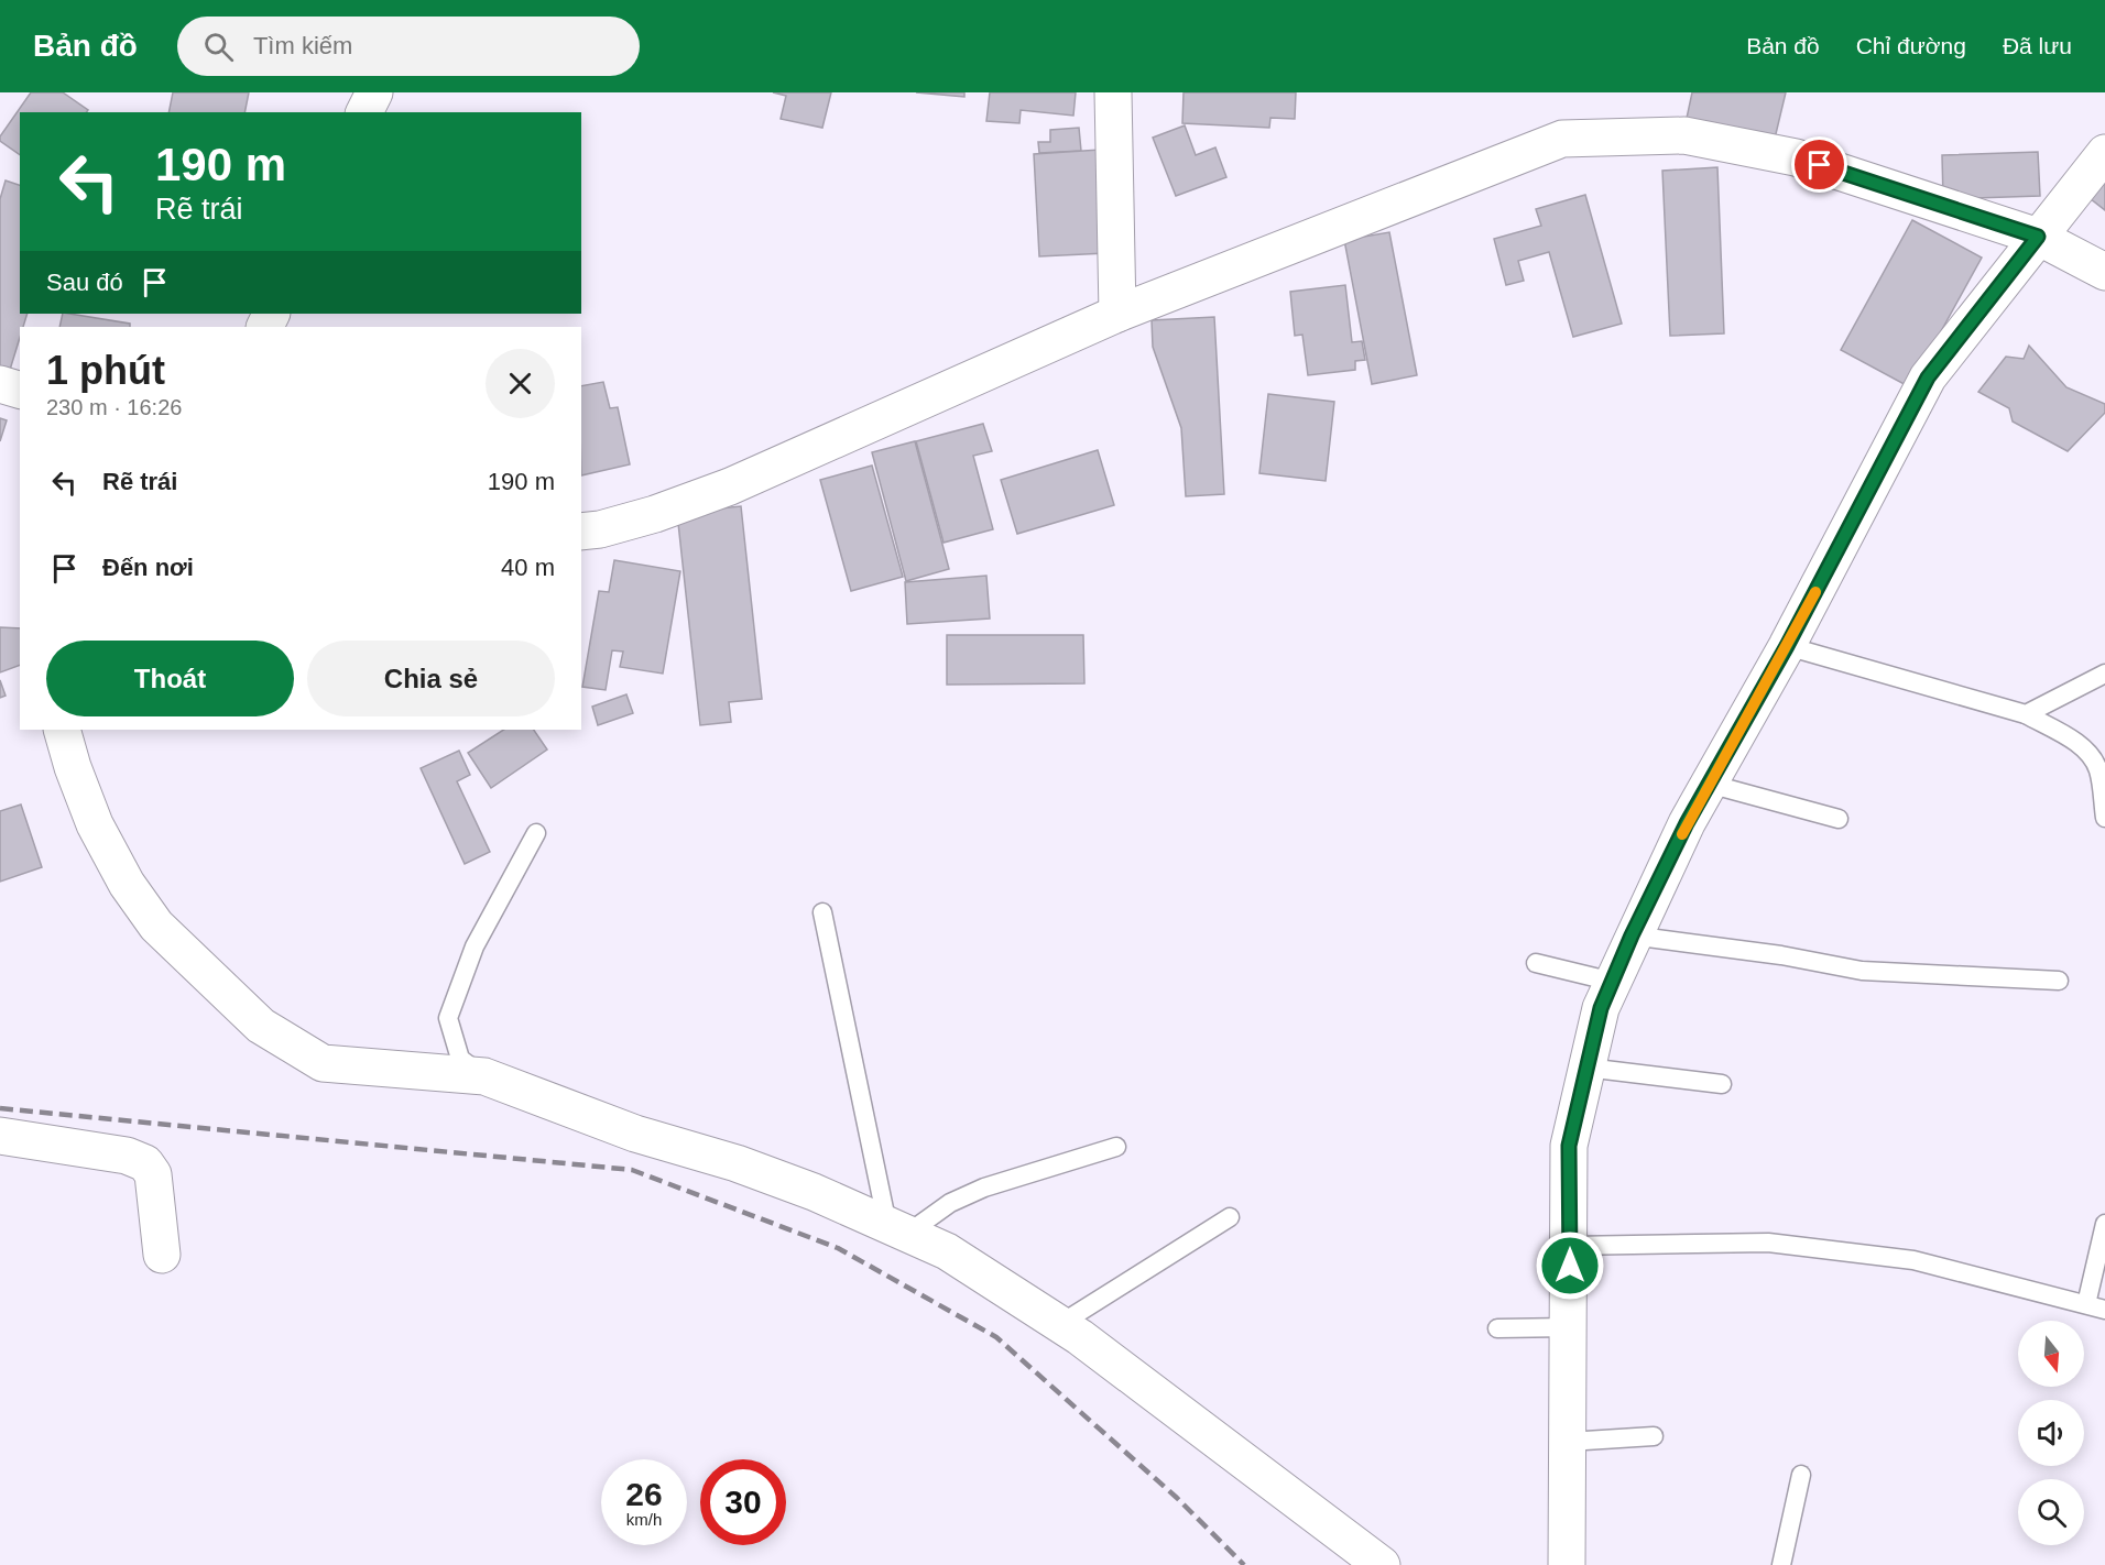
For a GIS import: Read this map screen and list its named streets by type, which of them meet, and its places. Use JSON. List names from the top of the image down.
{
  "north": "bottom",
  "page": {
    "header": "Bản đồ",
    "search": "Tìm kiếm",
    "nav": ["Bản đồ", "Chỉ đường", "Đã lưu"],
    "turn": ["190 m", "Rẽ trái"],
    "then": "Sau đó",
    "heading": ["1 phút", "230 m · 16:26"],
    "list": [
      {
        "name": "Rẽ trái",
        "value": "190 m"
      },
      {
        "name": "Đến nơi",
        "value": "40 m"
      }
    ],
    "buttons": ["Thoát", "Chia sẻ"],
    "speed": "26 km/h",
    "limit": "30"
  }
}
